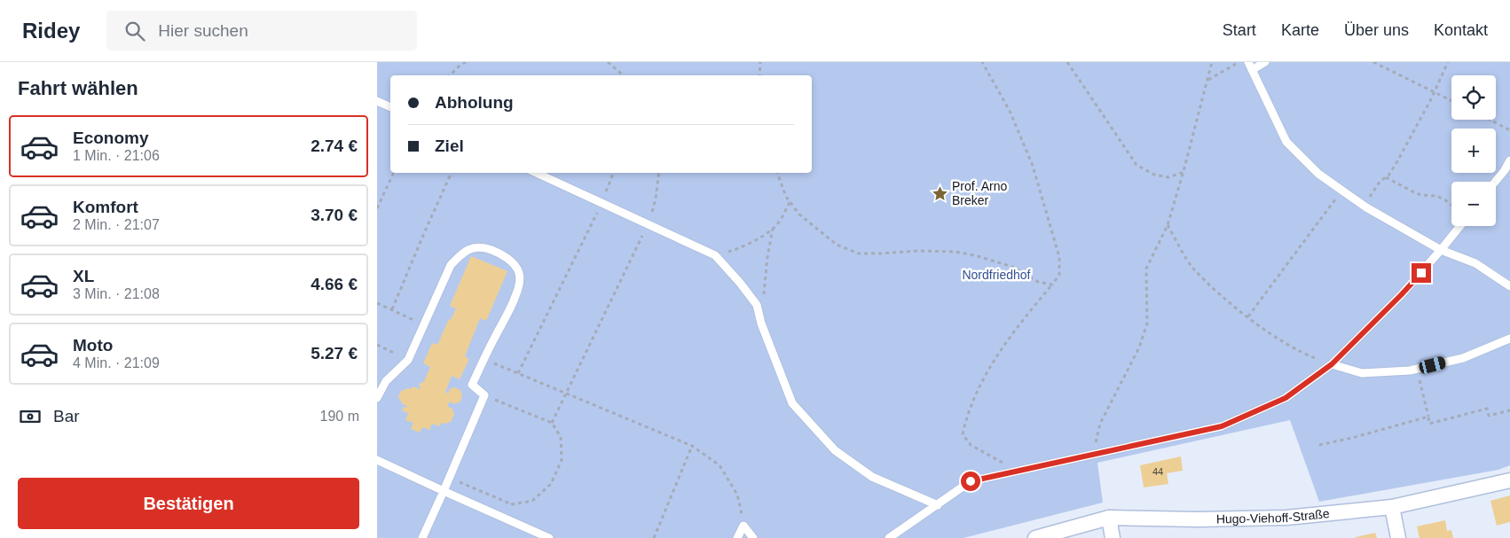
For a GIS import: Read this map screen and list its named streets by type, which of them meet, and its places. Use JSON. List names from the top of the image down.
{
  "streets": {
    "street": ["Hugo-Viehoff-Straße"]
  },
  "parks": ["Nordfriedhof"],
  "places": {
    "place": ["Prof. Arno Breker"]
  },
  "house_numbers": ["44"],
  "page": {
    "header": "Ridey",
    "search": "Hier suchen",
    "nav": [
      "Start",
      "Karte",
      "Über uns",
      "Kontakt"
    ],
    "heading": "Fahrt wählen",
    "map_buttons": ["+", "−"],
    "banner": ["Abholung", "Ziel"],
    "list": [
      {
        "name": "Economy",
        "note": "1 Min. · 21:06",
        "value": "2.74 €"
      },
      {
        "name": "Komfort",
        "note": "2 Min. · 21:07",
        "value": "3.70 €"
      },
      {
        "name": "XL",
        "note": "3 Min. · 21:08",
        "value": "4.66 €"
      },
      {
        "name": "Moto",
        "note": "4 Min. · 21:09",
        "value": "5.27 €"
      }
    ],
    "pay": ["Bar", "190 m"],
    "buttons": "Bestätigen"
  }
}
